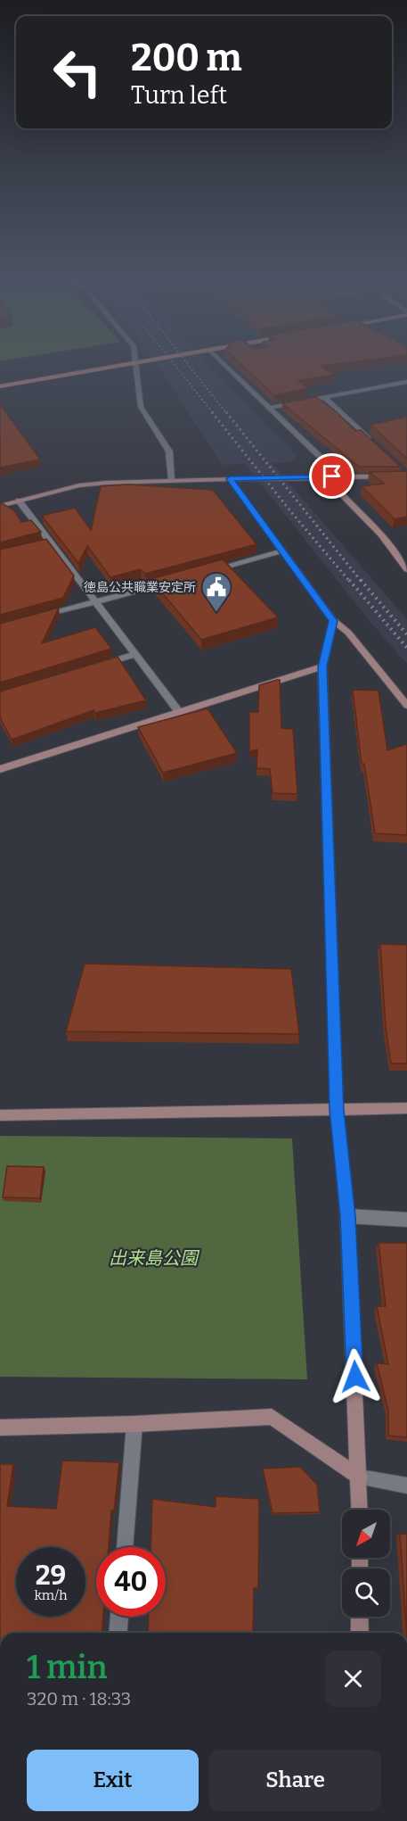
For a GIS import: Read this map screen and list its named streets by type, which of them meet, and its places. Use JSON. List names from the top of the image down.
{
  "parks": ["出来島公園"],
  "places": {
    "public building": ["徳島公共職業安定所"]
  },
  "north": "bottom left",
  "page": {
    "turn": ["200 m", "Turn left"],
    "speed": "29 km/h",
    "limit": "40",
    "heading": ["1 min", "320 m · 18:33"],
    "buttons": ["Exit", "Share"]
  }
}
